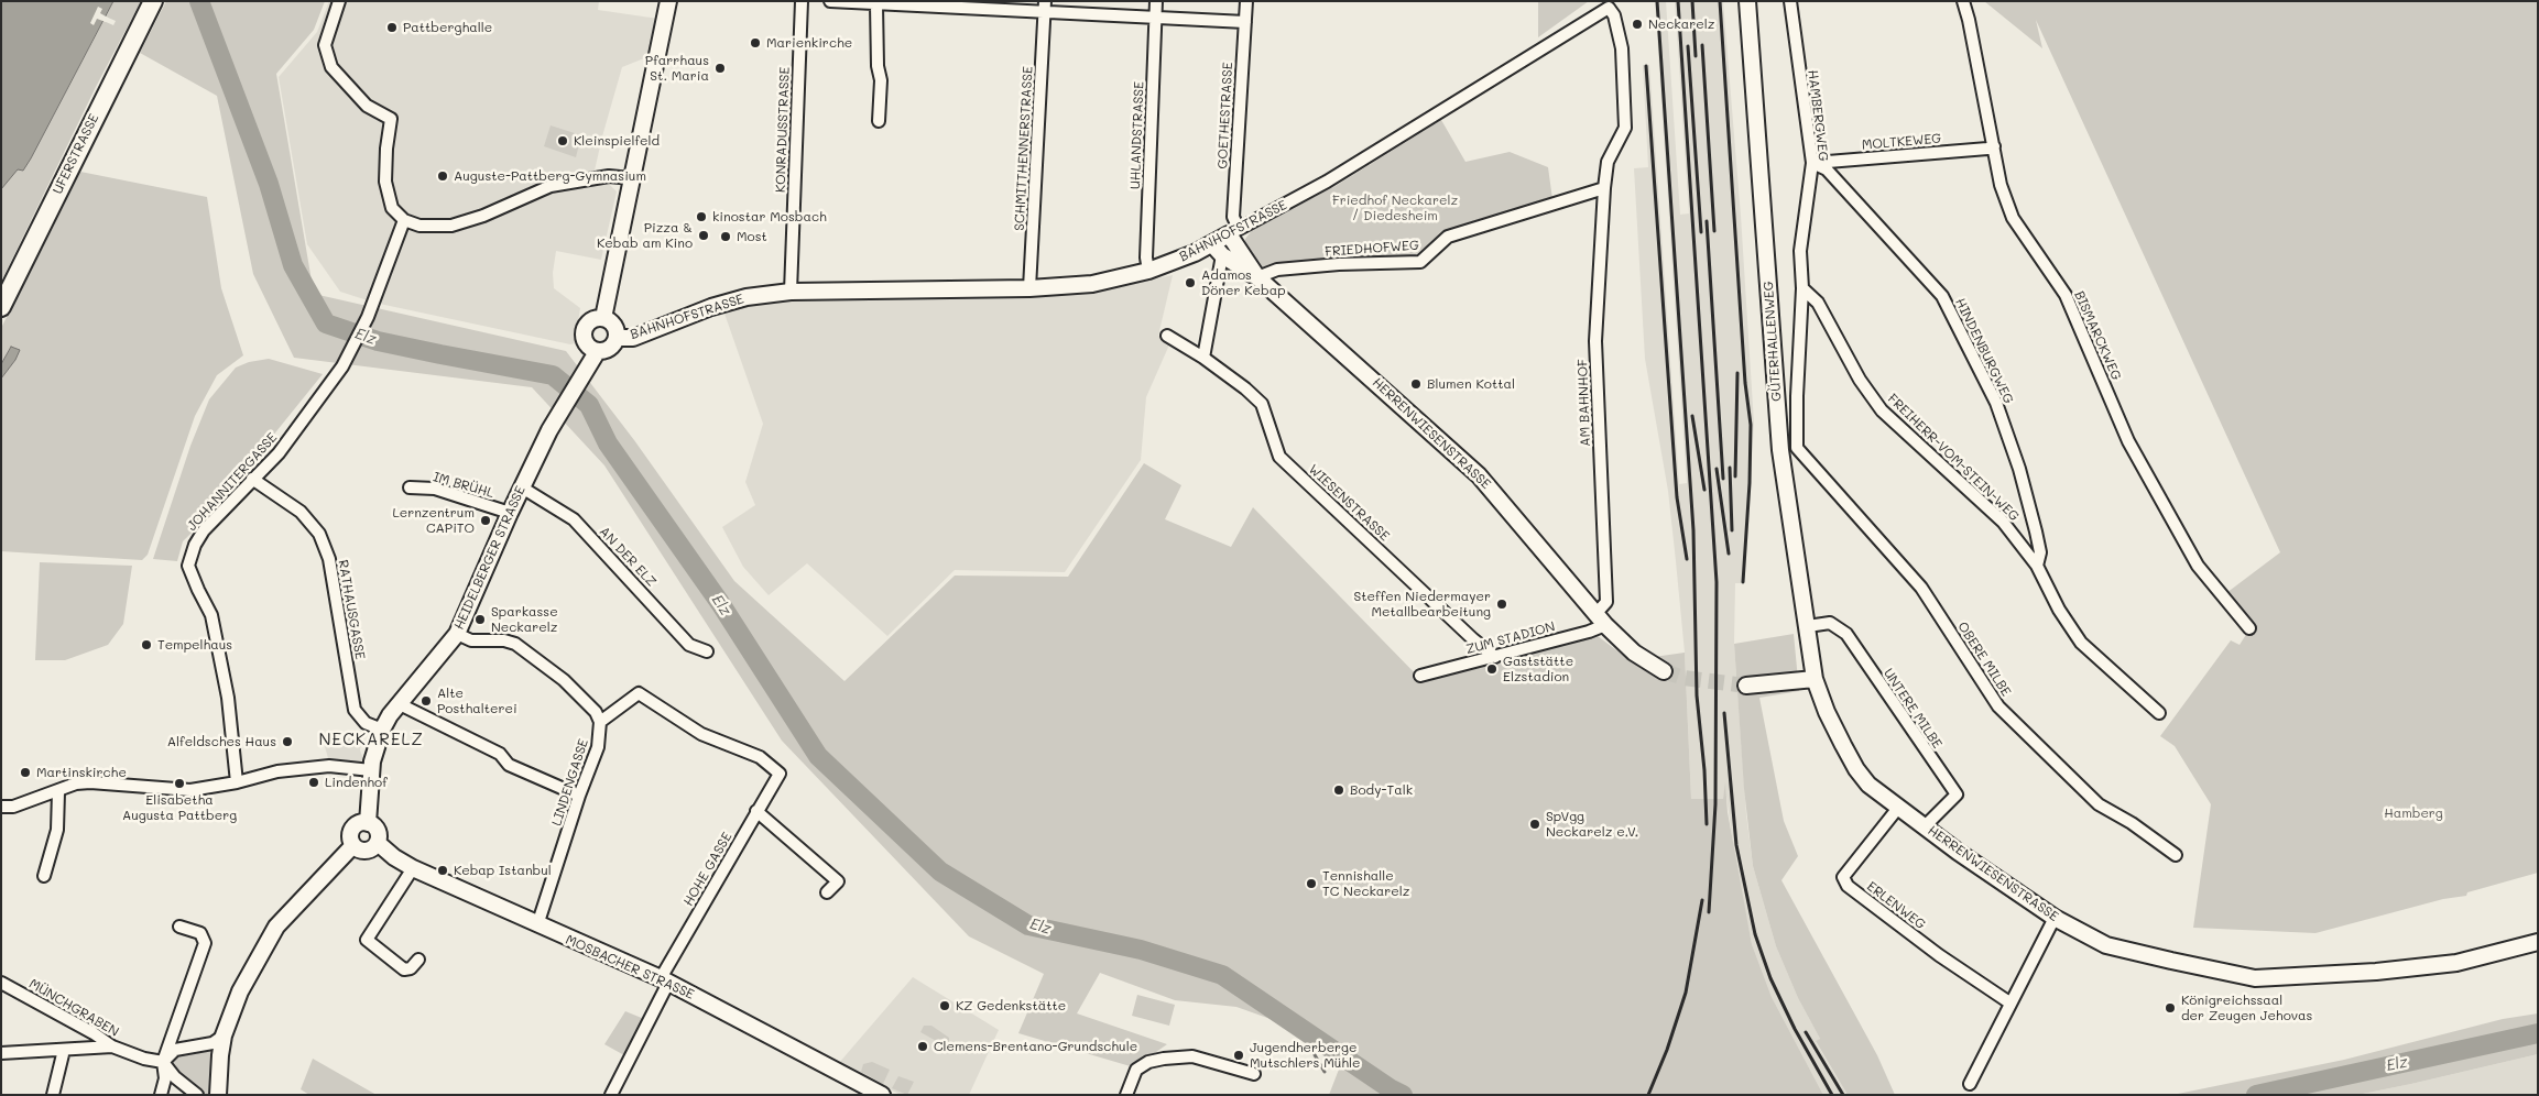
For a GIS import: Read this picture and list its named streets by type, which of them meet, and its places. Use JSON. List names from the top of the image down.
{
  "streets": {
    "main road": ["UFERSTRASSE"],
    "street": [
      "GOETHESTRASSE",
      "HAMBERGWEG",
      "KONRADUSSTRASSE",
      "UHLANDSTRASSE",
      "MOLTKEWEG",
      "SCHMITTHENNERSTRASSE",
      "BAHNHOFSTRASSE",
      "FRIEDHOFWEG",
      "BISMARCKWEG",
      "GÜTERHALLENWEG",
      "HINDENBURGWEG",
      "AM BAHNHOF",
      "HERRENWIESENSTRASSE",
      "FREIHERR-VOM-STEIN-WEG",
      "JOHANNITERGASSE",
      "IM BRÜHL",
      "WIESENSTRASSE",
      "AN DER ELZ",
      "HEIDELBERGER STRASSE",
      "RATHAUSGASSE",
      "ZUM STADION",
      "OBERE MILBE",
      "UNTERE MILBE",
      "LINDENGASSE",
      "HOHE GASSE",
      "ERLENWEG",
      "MOSBACHER STRASSE",
      "MÜNCHGRABEN"
    ]
  },
  "crossings": [
    ["GOETHESTRASSE", "BAHNHOFSTRASSE"],
    ["GOETHESTRASSE", "HERRENWIESENSTRASSE"],
    ["HAMBERGWEG", "MOLTKEWEG"],
    ["HAMBERGWEG", "HINDENBURGWEG"],
    ["HAMBERGWEG", "FREIHERR-VOM-STEIN-WEG"],
    ["HAMBERGWEG", "OBERE MILBE"],
    ["KONRADUSSTRASSE", "BAHNHOFSTRASSE"],
    ["UHLANDSTRASSE", "BAHNHOFSTRASSE"],
    ["MOLTKEWEG", "BISMARCKWEG"],
    ["MOLTKEWEG", "HINDENBURGWEG"],
    ["SCHMITTHENNERSTRASSE", "BAHNHOFSTRASSE"],
    ["BAHNHOFSTRASSE", "AM BAHNHOF"],
    ["BAHNHOFSTRASSE", "HERRENWIESENSTRASSE"],
    ["BAHNHOFSTRASSE", "HEIDELBERGER STRASSE"],
    ["FRIEDHOFWEG", "AM BAHNHOF"],
    ["FRIEDHOFWEG", "HERRENWIESENSTRASSE"],
    ["GÜTERHALLENWEG", "HERRENWIESENSTRASSE"],
    ["GÜTERHALLENWEG", "UNTERE MILBE"],
    ["HINDENBURGWEG", "FREIHERR-VOM-STEIN-WEG"],
    ["AM BAHNHOF", "HERRENWIESENSTRASSE"],
    ["AM BAHNHOF", "ZUM STADION"],
    ["HERRENWIESENSTRASSE", "ZUM STADION"],
    ["HERRENWIESENSTRASSE", "UNTERE MILBE"],
    ["HERRENWIESENSTRASSE", "ERLENWEG"],
    ["JOHANNITERGASSE", "RATHAUSGASSE"],
    ["IM BRÜHL", "HEIDELBERGER STRASSE"],
    ["WIESENSTRASSE", "ZUM STADION"],
    ["AN DER ELZ", "HEIDELBERGER STRASSE"],
    ["HEIDELBERGER STRASSE", "RATHAUSGASSE"],
    ["HEIDELBERGER STRASSE", "MOSBACHER STRASSE"],
    ["LINDENGASSE", "HOHE GASSE"],
    ["LINDENGASSE", "MOSBACHER STRASSE"],
    ["HOHE GASSE", "MOSBACHER STRASSE"]
  ],
  "districts": ["NECKARELZ"],
  "water": ["Elz"],
  "parks": ["Friedhof Neckarelz / Diedesheim", "Hamberg"],
  "places": [
    "Neckarelz",
    "Pattberghalle",
    "Marienkirche",
    "Pfarrhaus St. Maria",
    "Kleinspielfeld",
    "Auguste-Pattberg-Gymnasium",
    "kinostar Mosbach",
    "Pizza & Kebab am Kino",
    "Most",
    "Adamos Döner Kebap",
    "Blumen Kottal",
    "Lernzentrum CAPiTO",
    "Steffen Niedermayer Metallbearbeitung",
    "Sparkasse Neckarelz",
    "Tempelhaus",
    "Gaststätte Elzstadion",
    "Alte Posthalterei",
    "Alfeldsches Haus",
    "Martinskirche",
    "Lindenhof",
    "Elisabetha Augusta Pattberg",
    "Body-Talk",
    "SpVgg Neckarelz e.V.",
    "Kebap Istanbul",
    "Tennishalle TC Neckarelz",
    "KZ Gedenkstätte",
    "Königreichssaal der Zeugen Jehovas",
    "Clemens-Brentano-Grundschule",
    "Jugendherberge Mutschlers Mühle"
  ]
}
